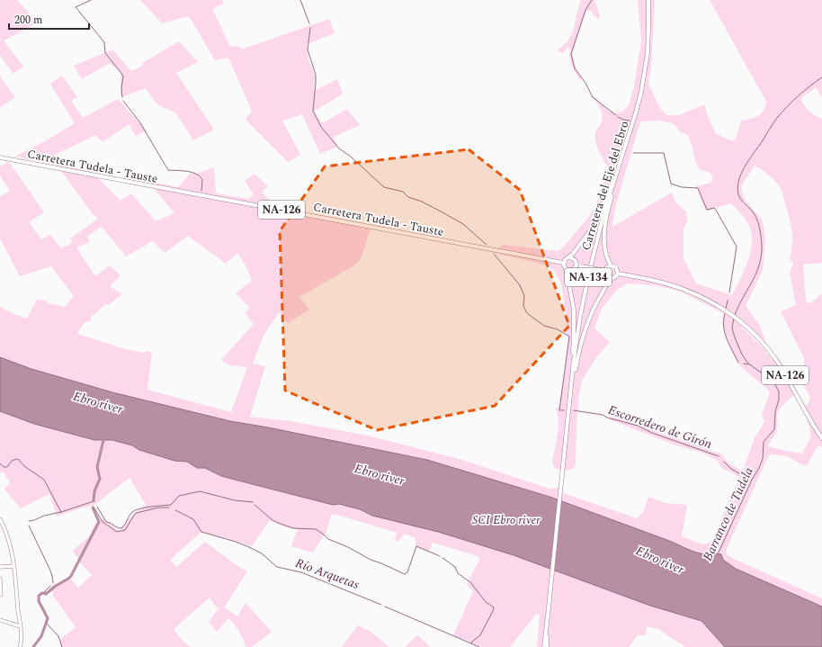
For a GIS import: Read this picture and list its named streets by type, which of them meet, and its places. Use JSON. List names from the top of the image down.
{
  "streets": {
    "main road": [
      "Carretera Tudela - Tauste",
      "Carretera del Eje del Ebro",
      "NA-126",
      "NA-134"
    ]
  },
  "crossings": [
    ["Carretera del Eje del Ebro", "NA-134"]
  ],
  "water": [
    "Ebro river",
    "Escorredero de Girón",
    "Barranco de Tudela",
    "Río Arquetas"
  ],
  "parks": ["SCI Ebro river"],
  "scale_bar": "200 m"
}
